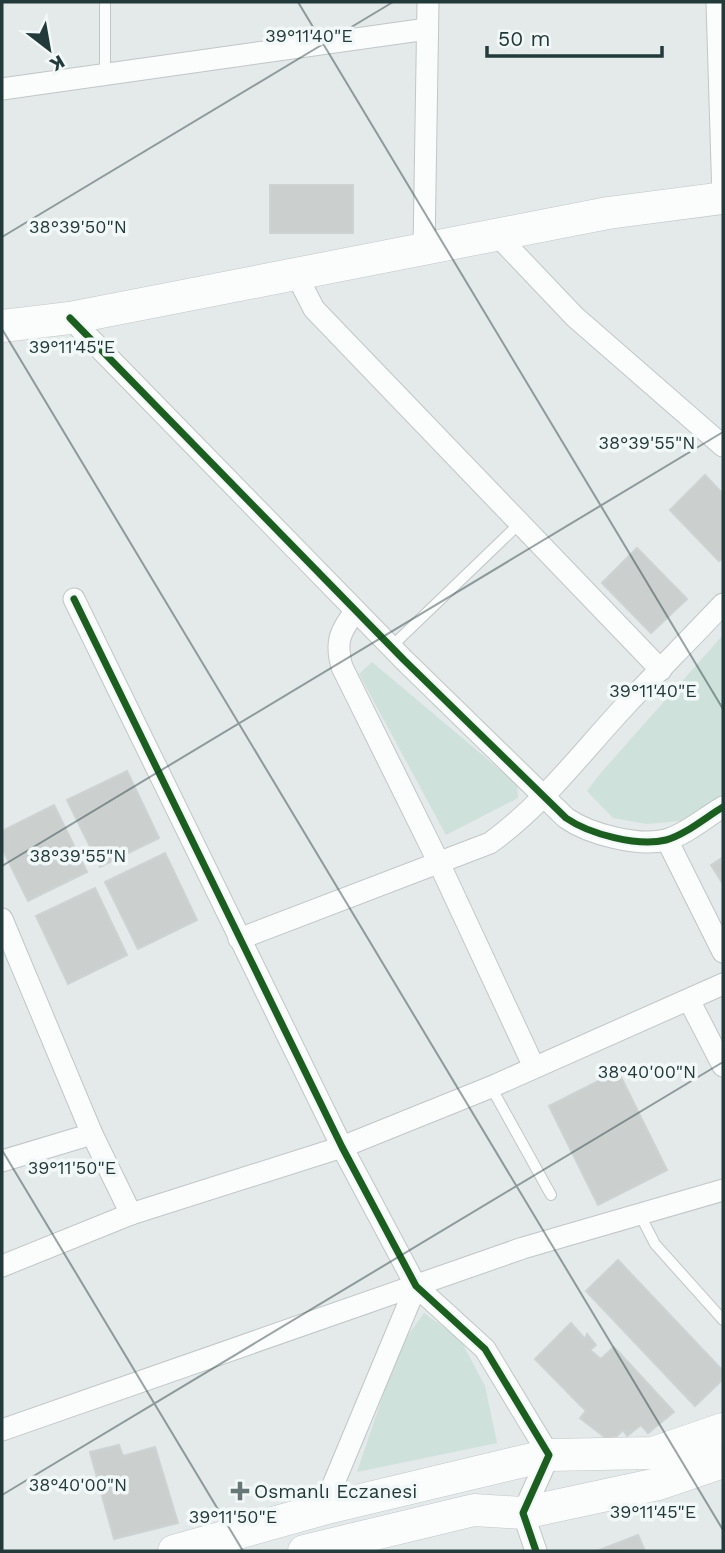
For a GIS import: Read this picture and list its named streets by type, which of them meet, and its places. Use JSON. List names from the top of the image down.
{
  "places": {
    "health": ["Osmanlı Eczanesi"]
  },
  "scale_bar": "50 m",
  "north": "bottom right",
  "coordinates": [
    "39°11'40\"E",
    "38°39'50\"N",
    "39°11'45\"E",
    "38°39'55\"N",
    "38°40'00\"N",
    "39°11'50\"E"
  ]
}
